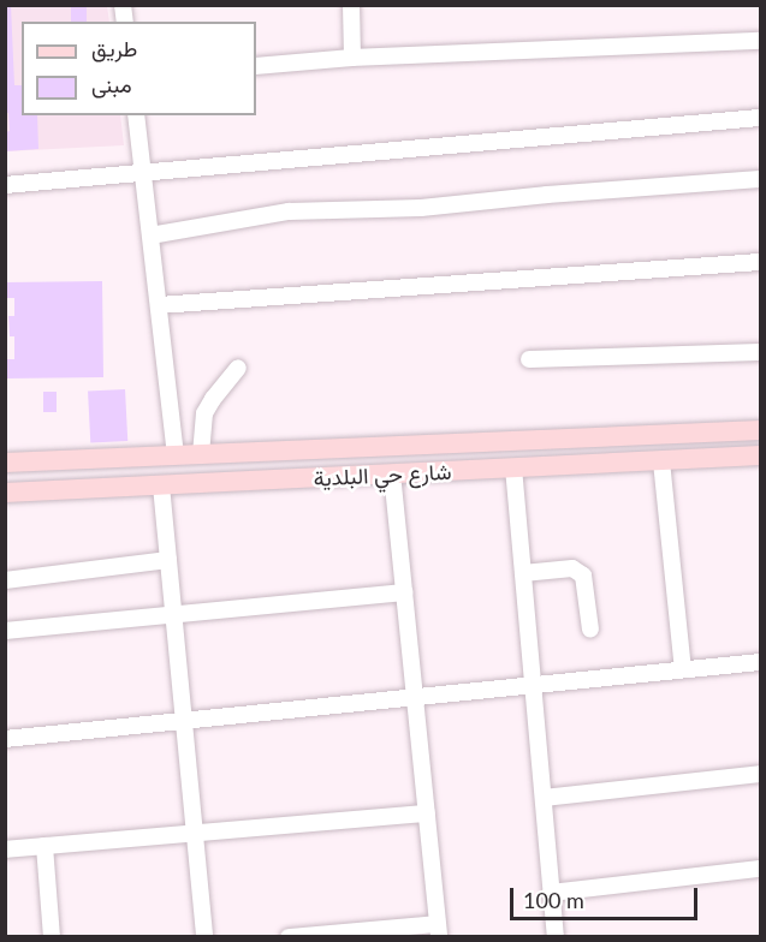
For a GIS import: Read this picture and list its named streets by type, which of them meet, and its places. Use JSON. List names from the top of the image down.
{
  "streets": {
    "main road": ["شارع حي البلدية"]
  },
  "legend": ["طريق", "مبنى"],
  "scale_bar": "100 m"
}
